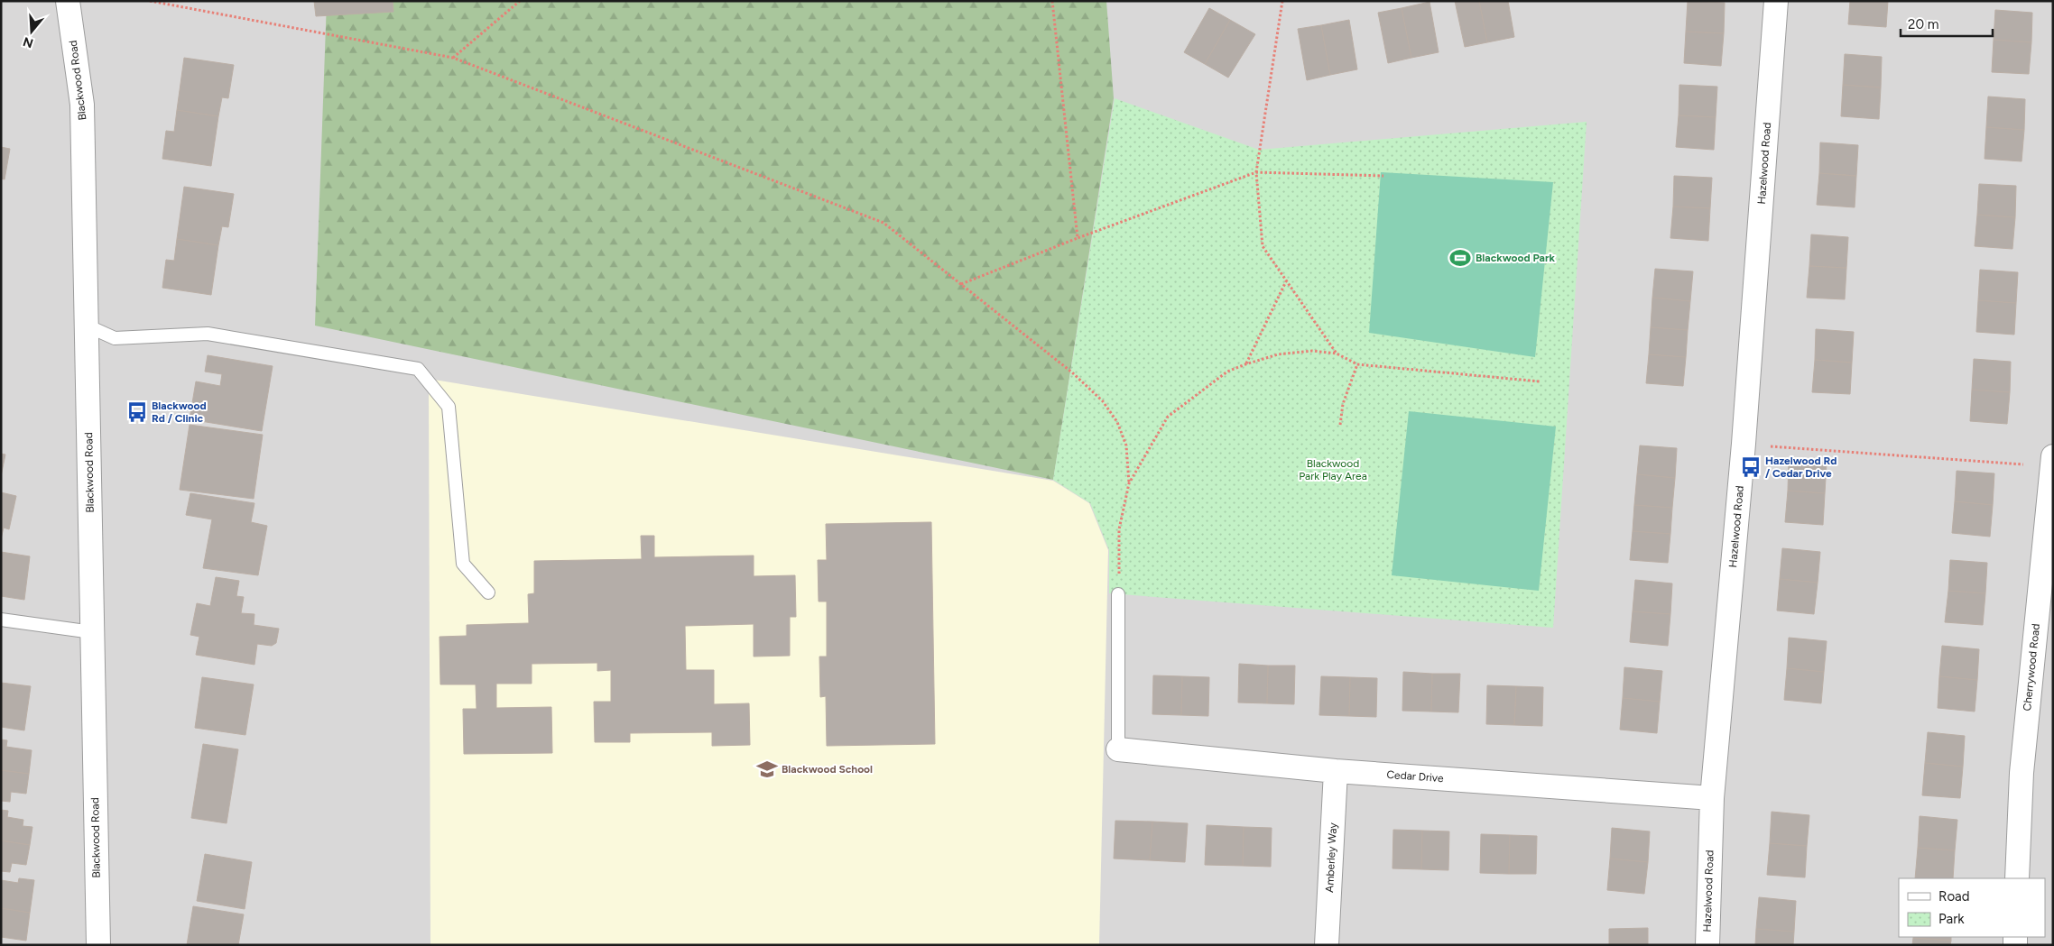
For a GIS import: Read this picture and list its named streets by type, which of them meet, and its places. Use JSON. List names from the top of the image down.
{
  "streets": {
    "street": [
      "Blackwood Road",
      "Hazelwood Road",
      "Cherrywood Road",
      "Cedar Drive",
      "Amberley Way"
    ]
  },
  "crossings": [
    ["Hazelwood Road", "Cedar Drive"],
    ["Cedar Drive", "Amberley Way"]
  ],
  "parks": ["Blackwood Park Play Area"],
  "places": {
    "sports": ["Blackwood Park"],
    "bus stop": ["Blackwood Rd / Clinic", "Hazelwood Rd / Cedar Drive"],
    "school or university": ["Blackwood School"]
  },
  "legend": ["Road", "Park"],
  "scale_bar": "20 m",
  "north": "bottom"
}
